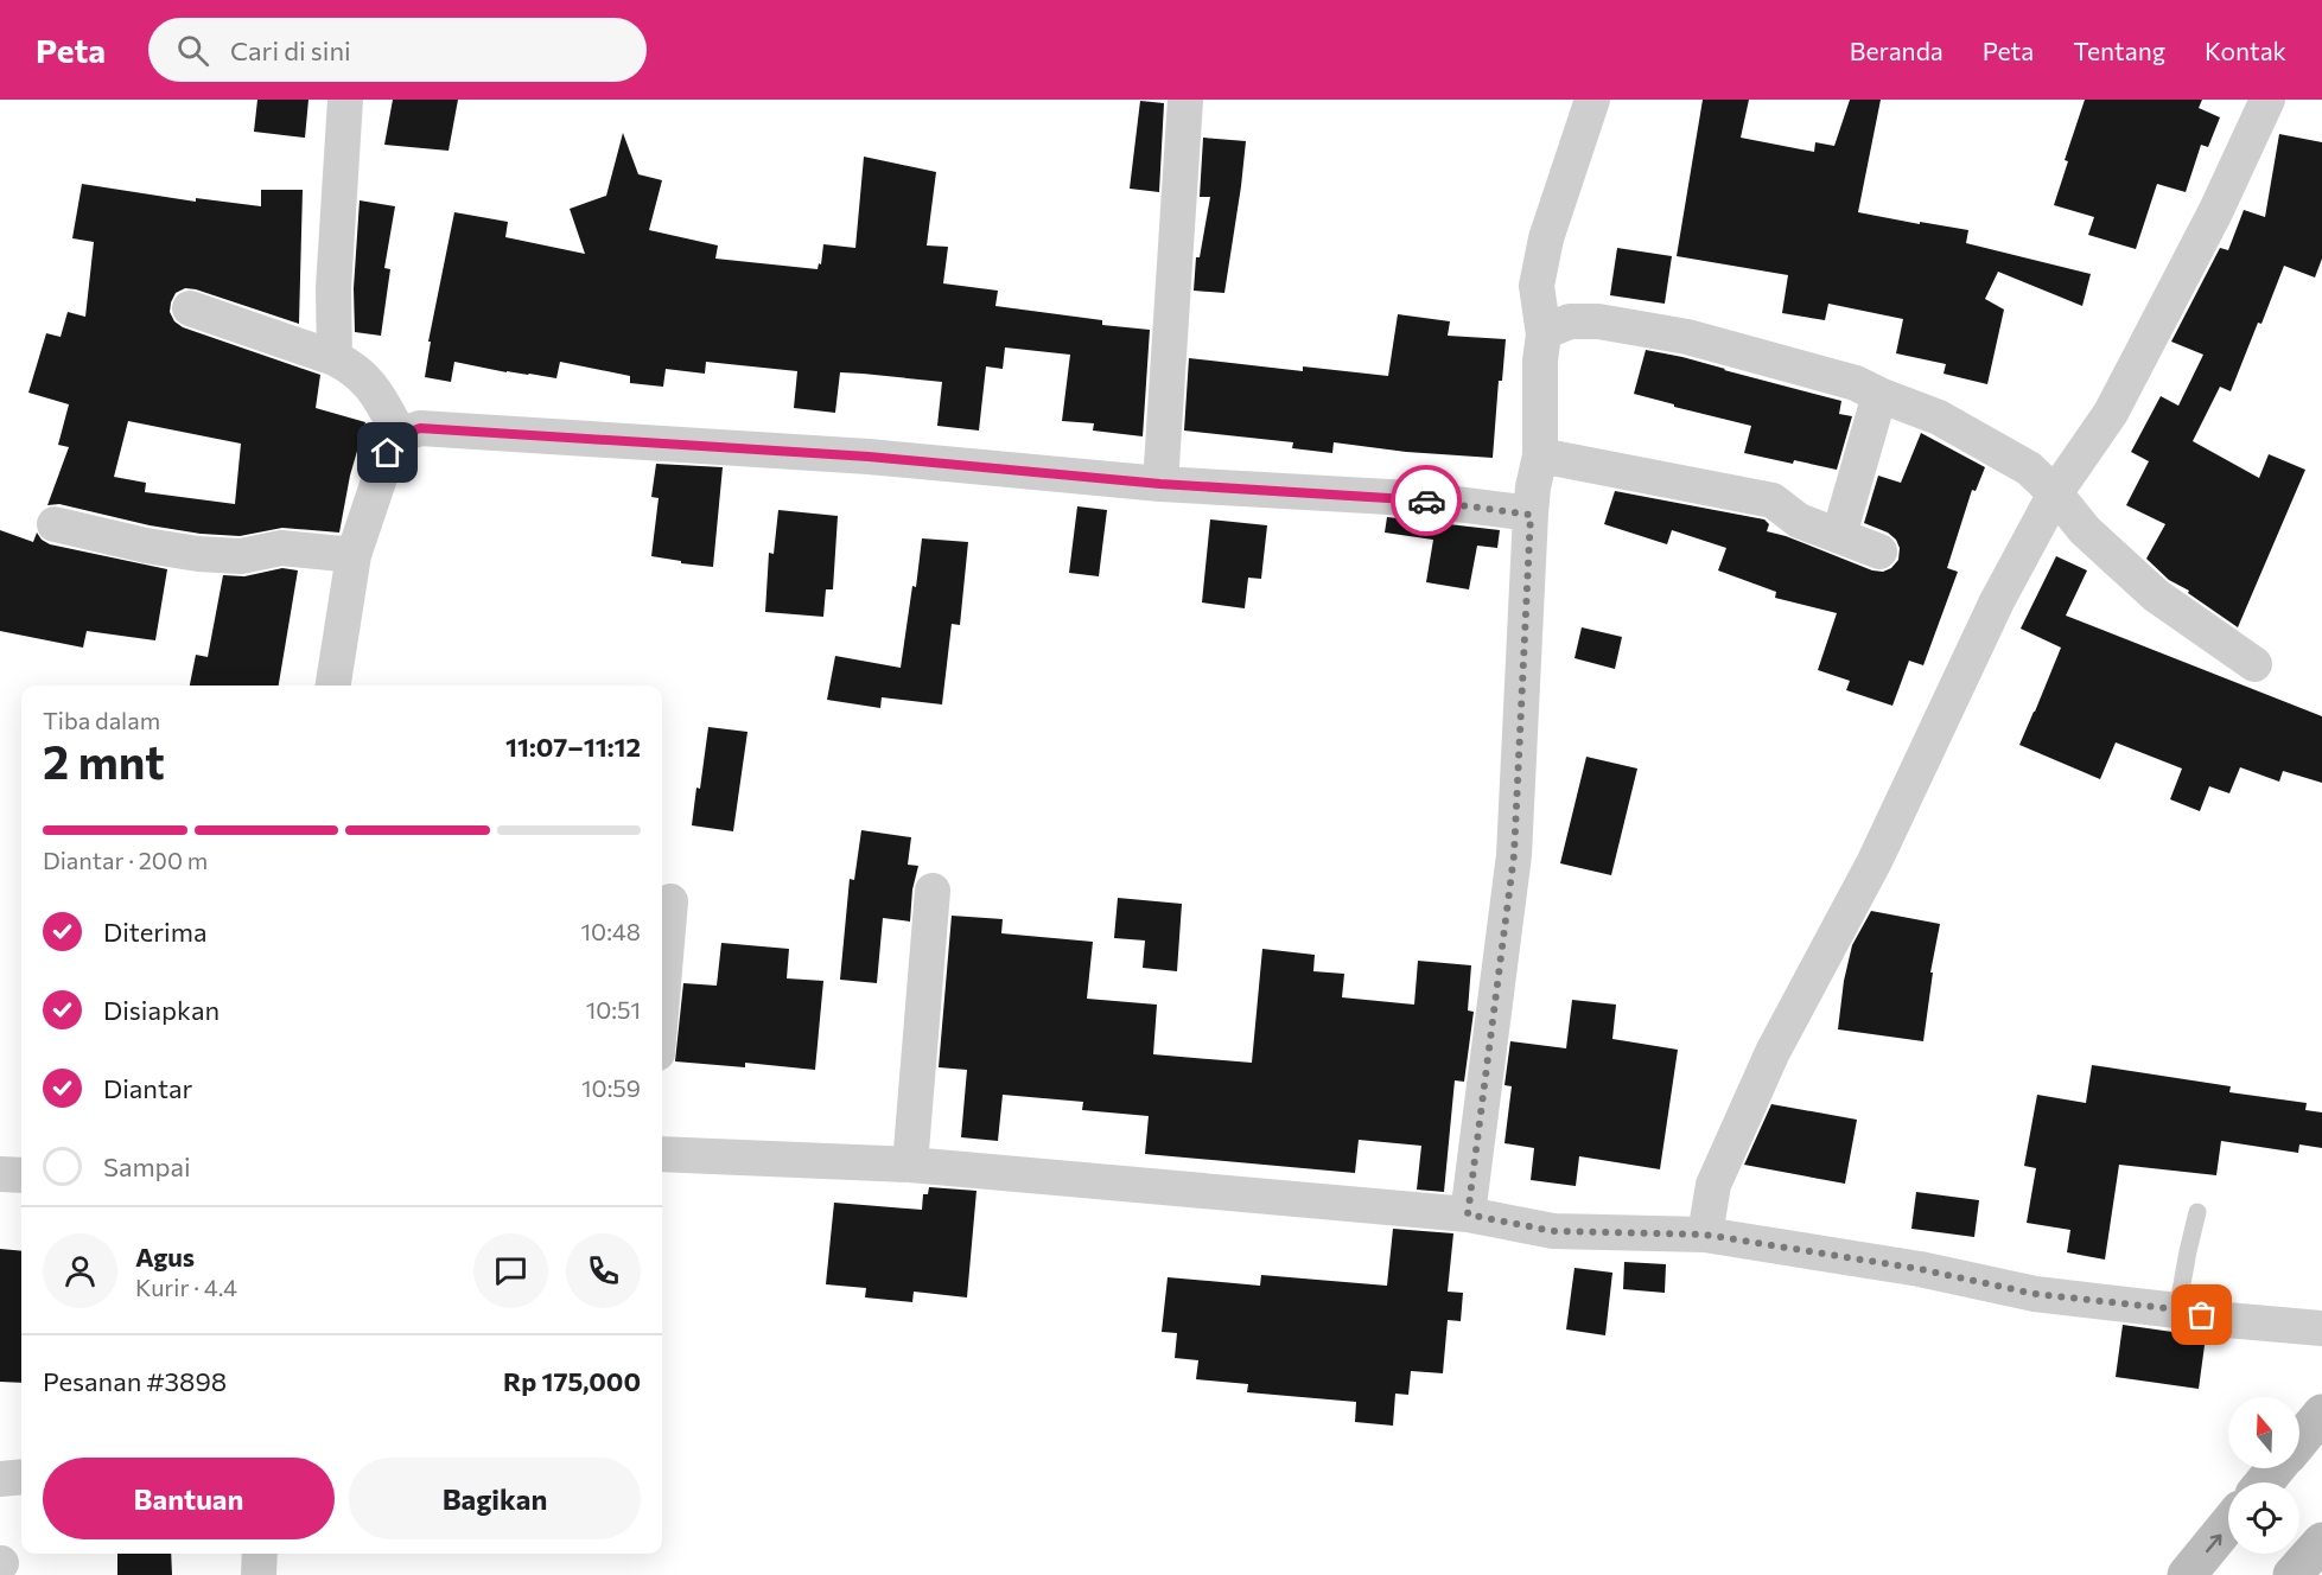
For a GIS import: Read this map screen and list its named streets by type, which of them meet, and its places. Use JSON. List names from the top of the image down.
{
  "north": "top",
  "page": {
    "header": "Peta",
    "search": "Cari di sini",
    "nav": [
      "Beranda",
      "Peta",
      "Tentang",
      "Kontak"
    ],
    "heading": ["2 mnt", "Tiba dalam", "11:07–11:12"],
    "panel": [
      "Agus",
      "Kurir · 4.4",
      "Pesanan #3898",
      "Rp 175,000"
    ],
    "bar": "Diantar · 200 m",
    "list": [
      ["Diterima", "10:48"],
      ["Disiapkan", "10:51"],
      ["Diantar", "10:59"],
      "Sampai"
    ],
    "buttons": ["Bantuan", "Bagikan"]
  }
}
